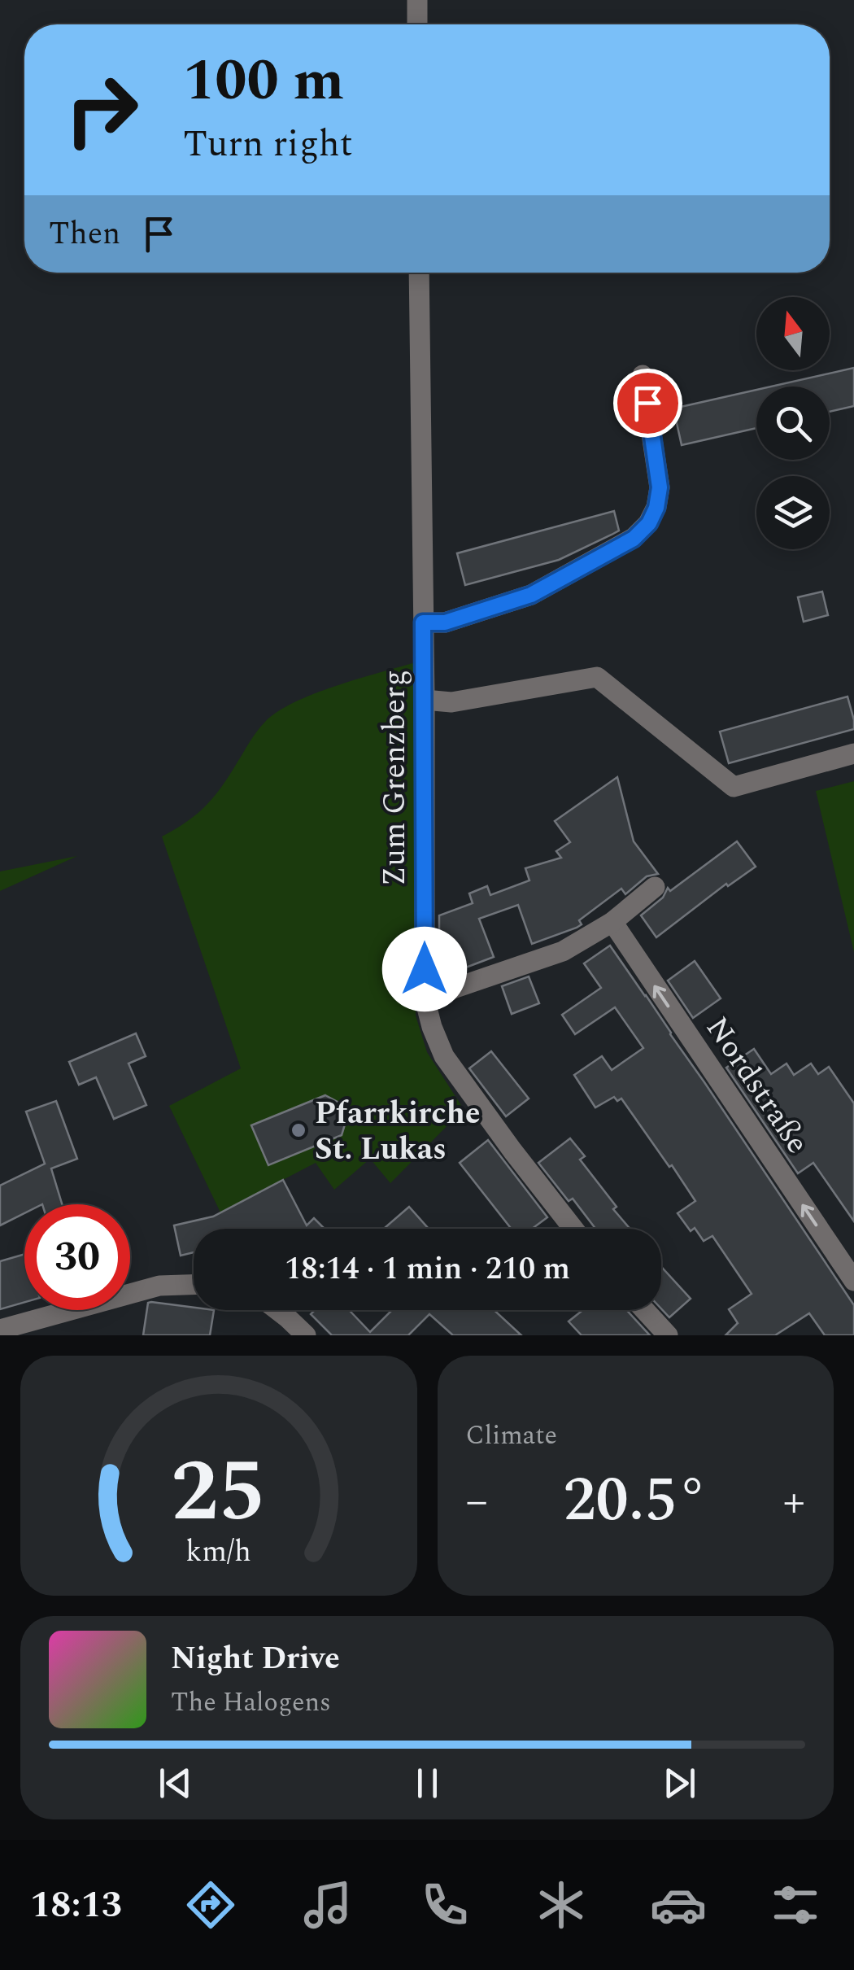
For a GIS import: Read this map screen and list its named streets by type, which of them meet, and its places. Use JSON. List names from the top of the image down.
{
  "streets": {
    "street": ["Zum Grenzberg", "Nordstraße"]
  },
  "one_way": ["Nordstraße"],
  "places": ["Pfarrkirche St. Lukas"],
  "north": "top",
  "page": {
    "turn": ["100 m", "Turn right"],
    "then": "Then",
    "limit": "30",
    "trip": "18:14 · 1 min · 210 m",
    "tile": "Climate",
    "heat": ["−", "20.5°", "+"],
    "song": ["Night Drive", "The Halogens"],
    "tabs": "18:13",
    "gauge": ["25", "km/h"]
  }
}
